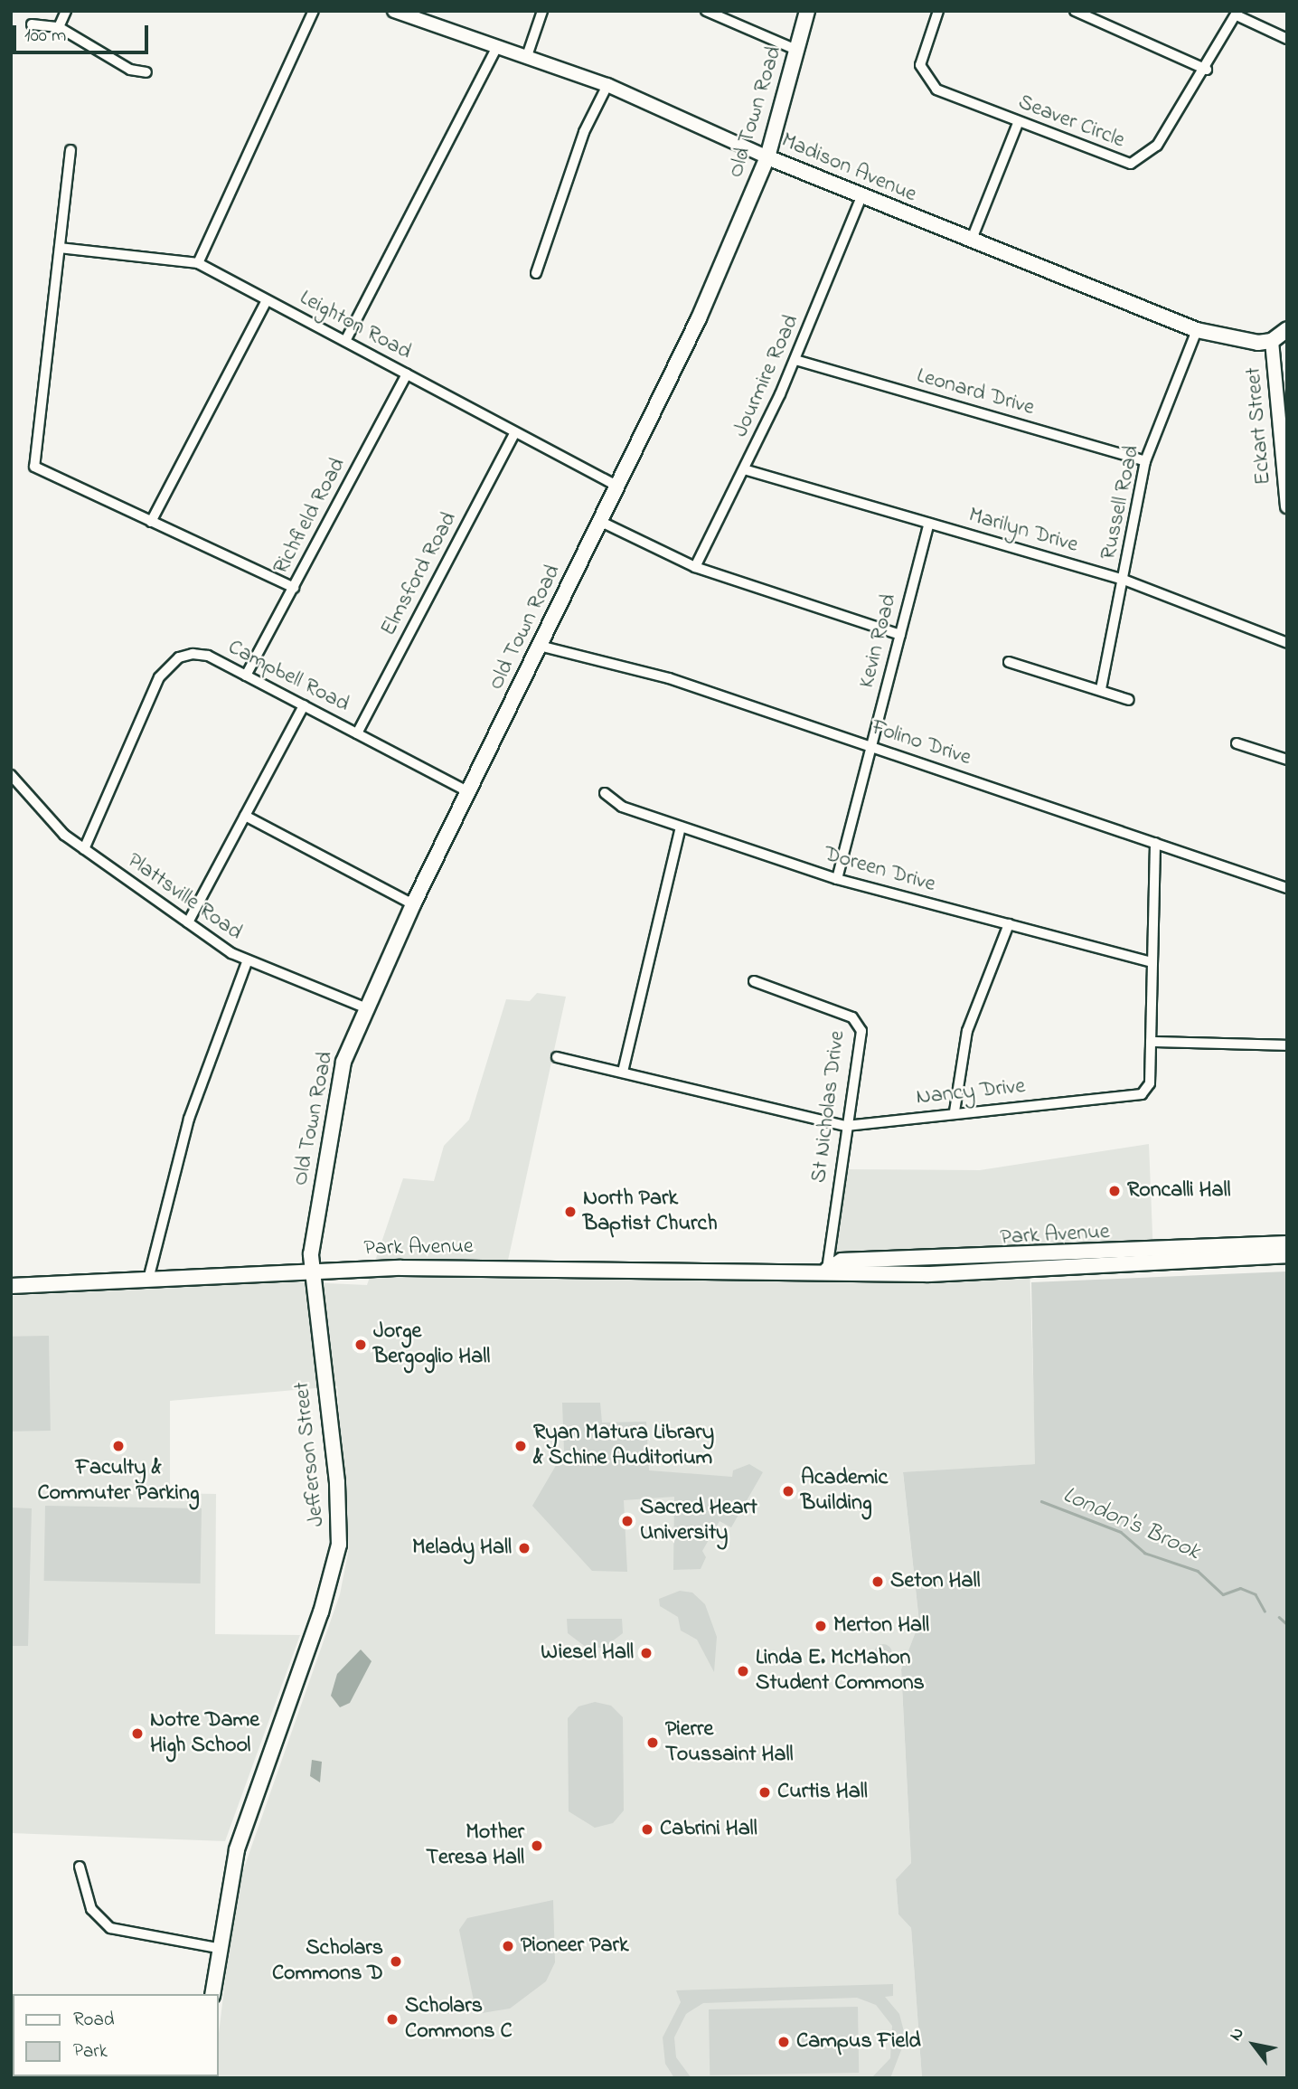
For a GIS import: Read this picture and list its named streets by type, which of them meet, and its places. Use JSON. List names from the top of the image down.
{
  "streets": {
    "main road": [
      "Old Town Road",
      "Madison Avenue",
      "Park Avenue",
      "Jefferson Street"
    ],
    "street": [
      "Seaver Circle",
      "Leighton Road",
      "Jourmire Road",
      "Leonard Drive",
      "Eckart Street",
      "Russell Road",
      "Richfield Road",
      "Marilyn Drive",
      "Elmsford Road",
      "Kevin Road",
      "Campbell Road",
      "Folino Drive",
      "Doreen Drive",
      "Plattsville Road",
      "Nancy Drive",
      "St Nicholas Drive"
    ]
  },
  "crossings": [
    ["Old Town Road", "Madison Avenue"],
    ["Old Town Road", "Leighton Road"],
    ["Old Town Road", "Campbell Road"],
    ["Old Town Road", "Folino Drive"],
    ["Old Town Road", "Plattsville Road"],
    ["Old Town Road", "Park Avenue"],
    ["Old Town Road", "Jefferson Street"],
    ["Madison Avenue", "Jourmire Road"],
    ["Madison Avenue", "Eckart Street"],
    ["Madison Avenue", "Russell Road"],
    ["Leighton Road", "Richfield Road"],
    ["Leighton Road", "Elmsford Road"],
    ["Jourmire Road", "Leonard Drive"],
    ["Jourmire Road", "Marilyn Drive"],
    ["Leonard Drive", "Russell Road"],
    ["Russell Road", "Marilyn Drive"],
    ["Richfield Road", "Campbell Road"],
    ["Marilyn Drive", "Kevin Road"],
    ["Elmsford Road", "Campbell Road"],
    ["Kevin Road", "Folino Drive"],
    ["Kevin Road", "Doreen Drive"],
    ["Campbell Road", "Plattsville Road"],
    ["Folino Drive", "Nancy Drive"],
    ["Doreen Drive", "Nancy Drive"],
    ["Nancy Drive", "St Nicholas Drive"],
    ["St Nicholas Drive", "Park Avenue"],
    ["Park Avenue", "Jefferson Street"]
  ],
  "water": ["London's Brook"],
  "places": [
    "Roncalli Hall",
    "North Park Baptist Church",
    "Jorge Bergoglio Hall",
    "Faculty & Commuter Parking",
    "Ryan Matura Library & Schine Auditorium",
    "Academic Building",
    "Sacred Heart University",
    "Melady Hall",
    "Seton Hall",
    "Merton Hall",
    "Wiesel Hall",
    "Linda E. McMahon Student Commons",
    "Notre Dame High School",
    "Pierre Toussaint Hall",
    "Curtis Hall",
    "Cabrini Hall",
    "Mother Teresa Hall",
    "Pioneer Park",
    "Scholars Commons D",
    "Scholars Commons C",
    "Campus Field"
  ],
  "legend": ["Road", "Park"],
  "scale_bar": "100 m",
  "north": "top left"
}
